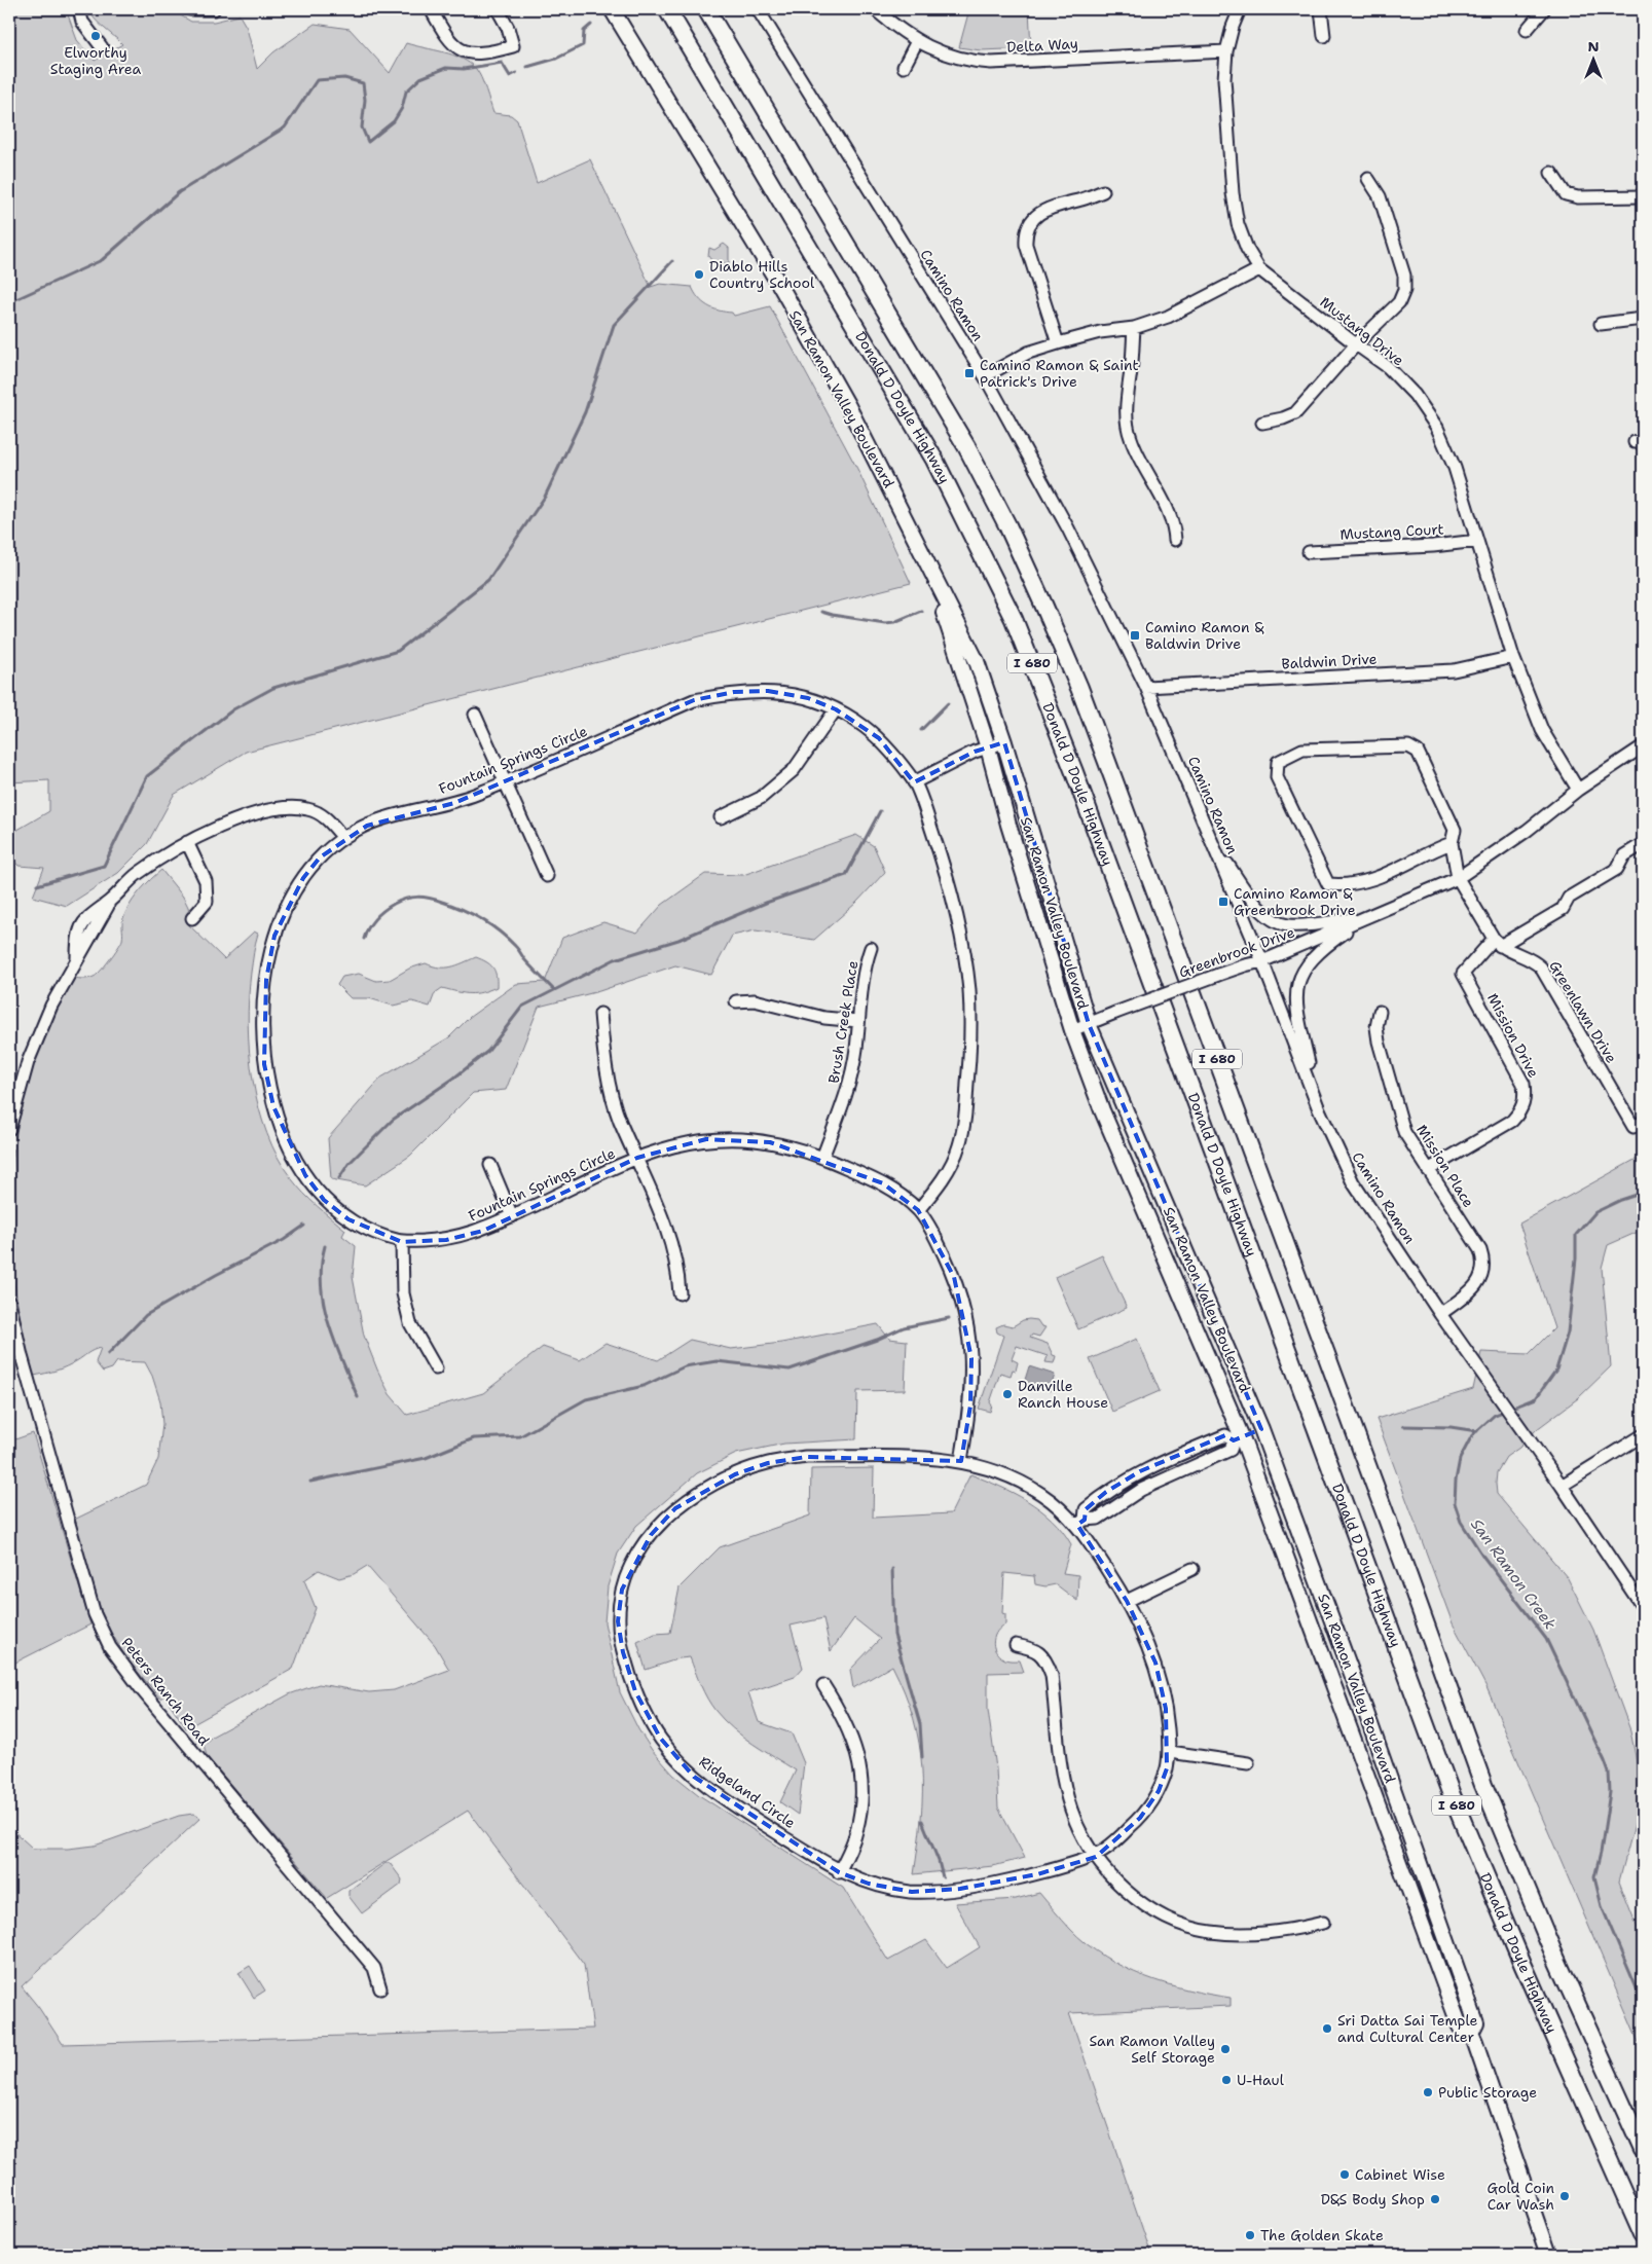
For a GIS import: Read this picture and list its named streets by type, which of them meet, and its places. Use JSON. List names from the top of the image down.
{
  "streets": {
    "highway": ["Donald D Doyle Highway", "I 680"],
    "main road": ["San Ramon Valley Boulevard"],
    "street": [
      "Delta Way",
      "Camino Ramon",
      "Mustang Drive",
      "Mustang Court",
      "Baldwin Drive",
      "Fountain Springs Circle",
      "Greenbrook Drive",
      "Greenlawn Drive",
      "Brush Creek Place",
      "Mission Drive",
      "Mission Place",
      "Peters Ranch Road",
      "Ridgeland Circle"
    ]
  },
  "crossings": [
    ["Delta Way", "Mustang Drive"],
    ["Camino Ramon", "Baldwin Drive"],
    ["Camino Ramon", "Greenbrook Drive"],
    ["Camino Ramon", "Mission Place"],
    ["Mustang Drive", "Mustang Court"],
    ["Mustang Drive", "Baldwin Drive"],
    ["Mustang Drive", "Greenbrook Drive"],
    ["San Ramon Valley Boulevard", "Greenbrook Drive"],
    ["Fountain Springs Circle", "Brush Creek Place"],
    ["Fountain Springs Circle", "Ridgeland Circle"],
    ["Greenlawn Drive", "Mission Drive"],
    ["Mission Drive", "Mission Place"]
  ],
  "water": ["San Ramon Creek"],
  "places": {
    "other": [
      "Elworthy Staging Area",
      "Diablo Hills Country School",
      "Danville Ranch House",
      "Sri Datta Sai Temple and Cultural Center",
      "San Ramon Valley Self Storage",
      "U-Haul",
      "Public Storage",
      "Cabinet Wise",
      "Gold Coin Car Wash",
      "D&S Body Shop",
      "The Golden Skate"
    ],
    "transit": ["Camino Ramon & Saint Patrick's Drive", "Camino Ramon & Baldwin Drive", "Camino Ramon & Greenbrook Drive"]
  },
  "north": "top"
}
